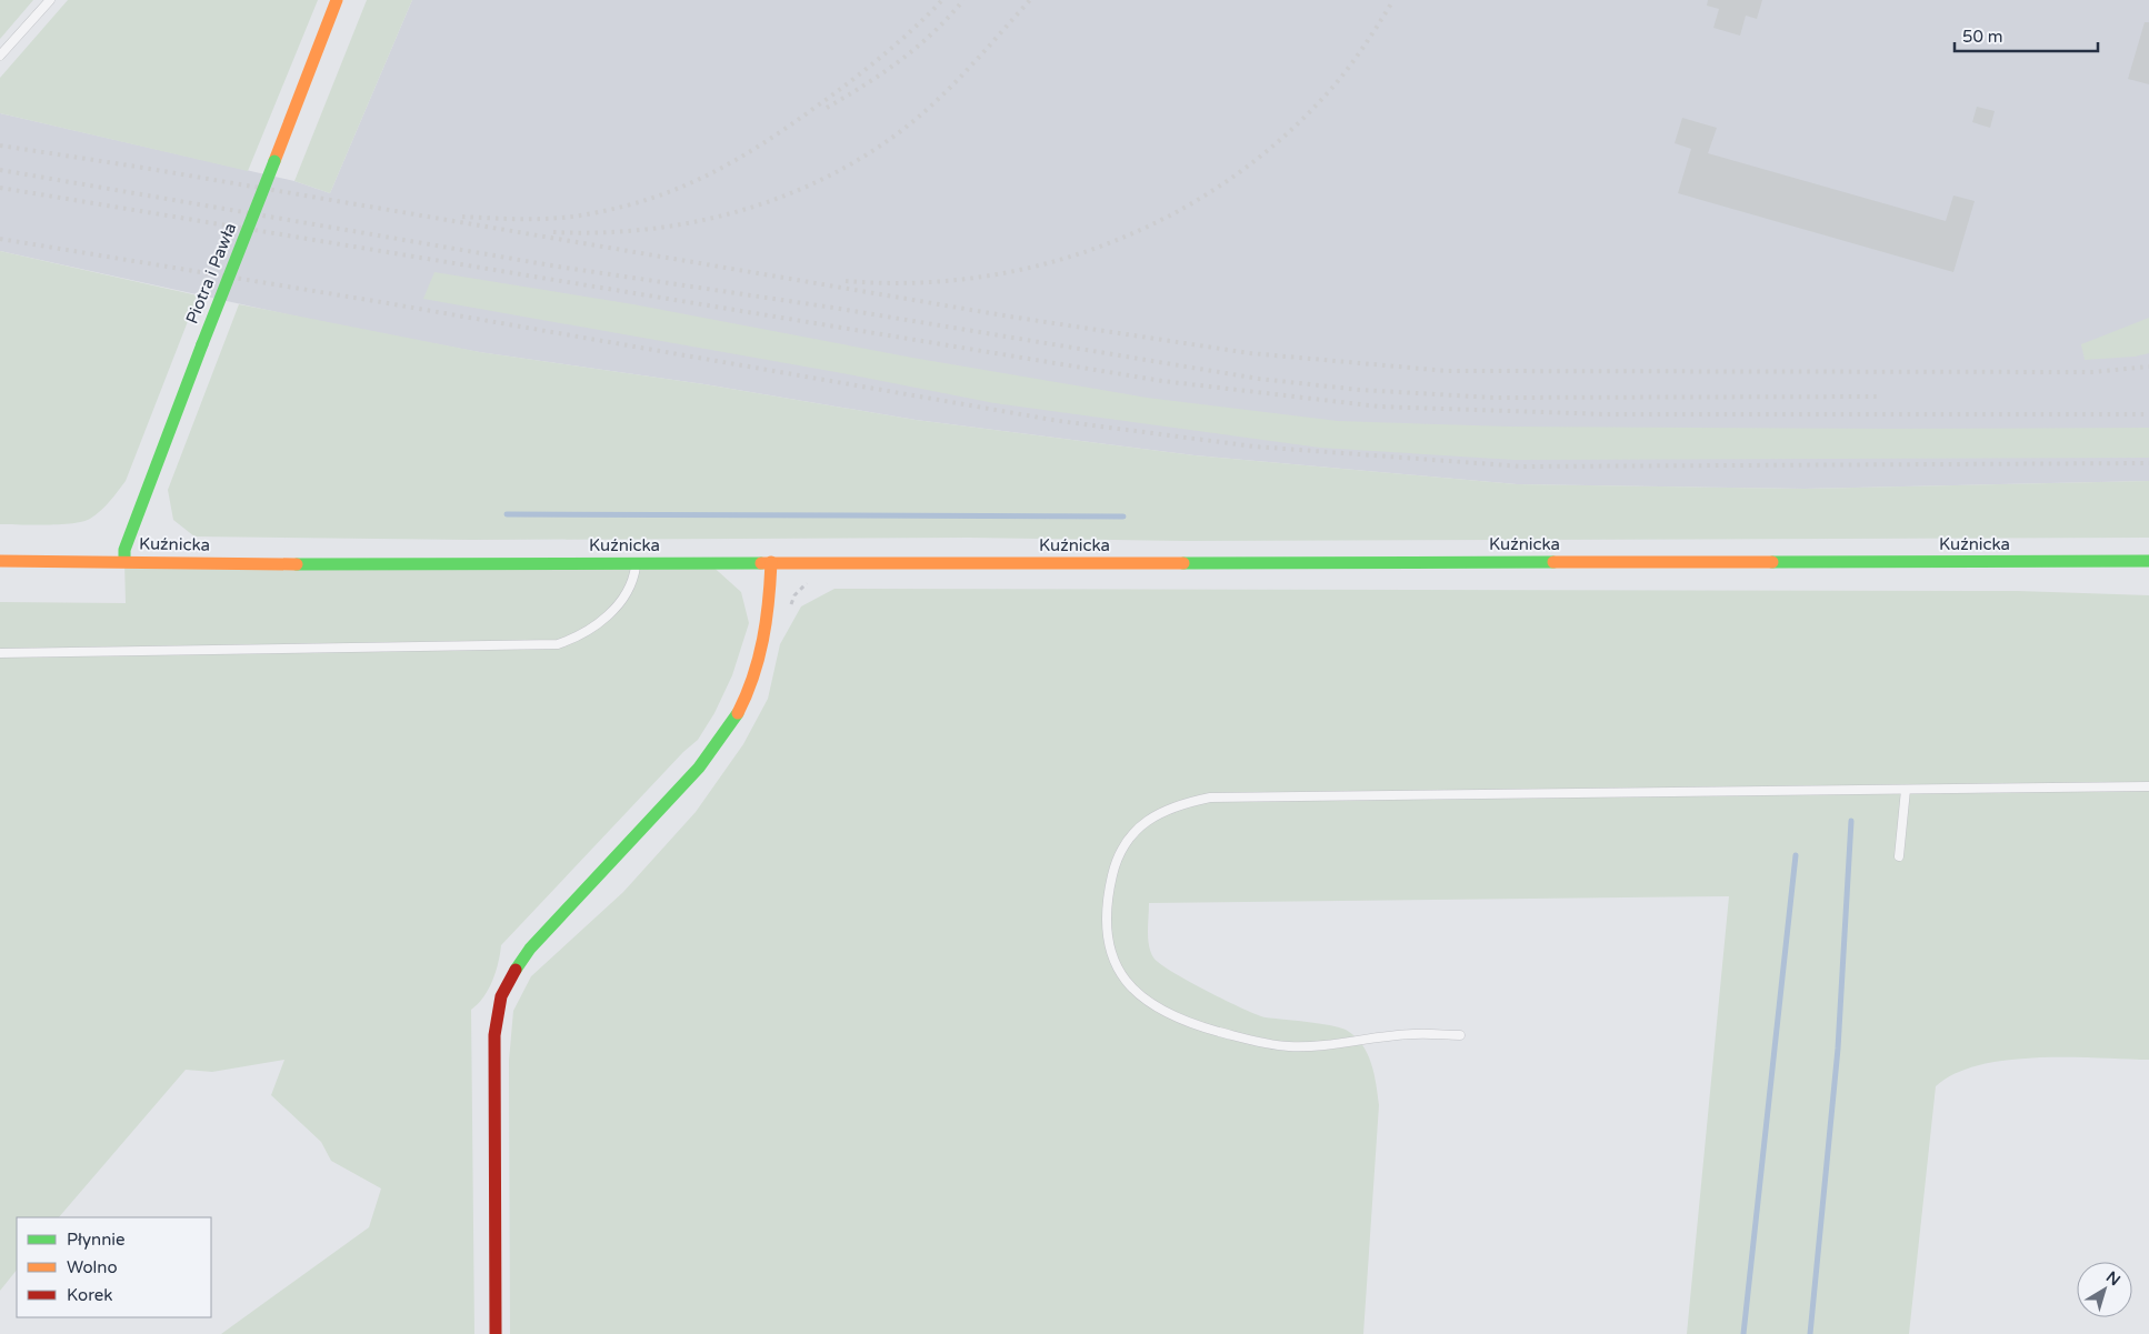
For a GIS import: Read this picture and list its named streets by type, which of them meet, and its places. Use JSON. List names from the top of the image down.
{
  "streets": {
    "street": ["Piotra i Pawła", "Kuźnicka"]
  },
  "crossings": [
    ["Piotra i Pawła", "Kuźnicka"]
  ],
  "legend": ["Płynnie", "Wolno", "Korek"],
  "scale_bar": "50 m",
  "north": "top right"
}
